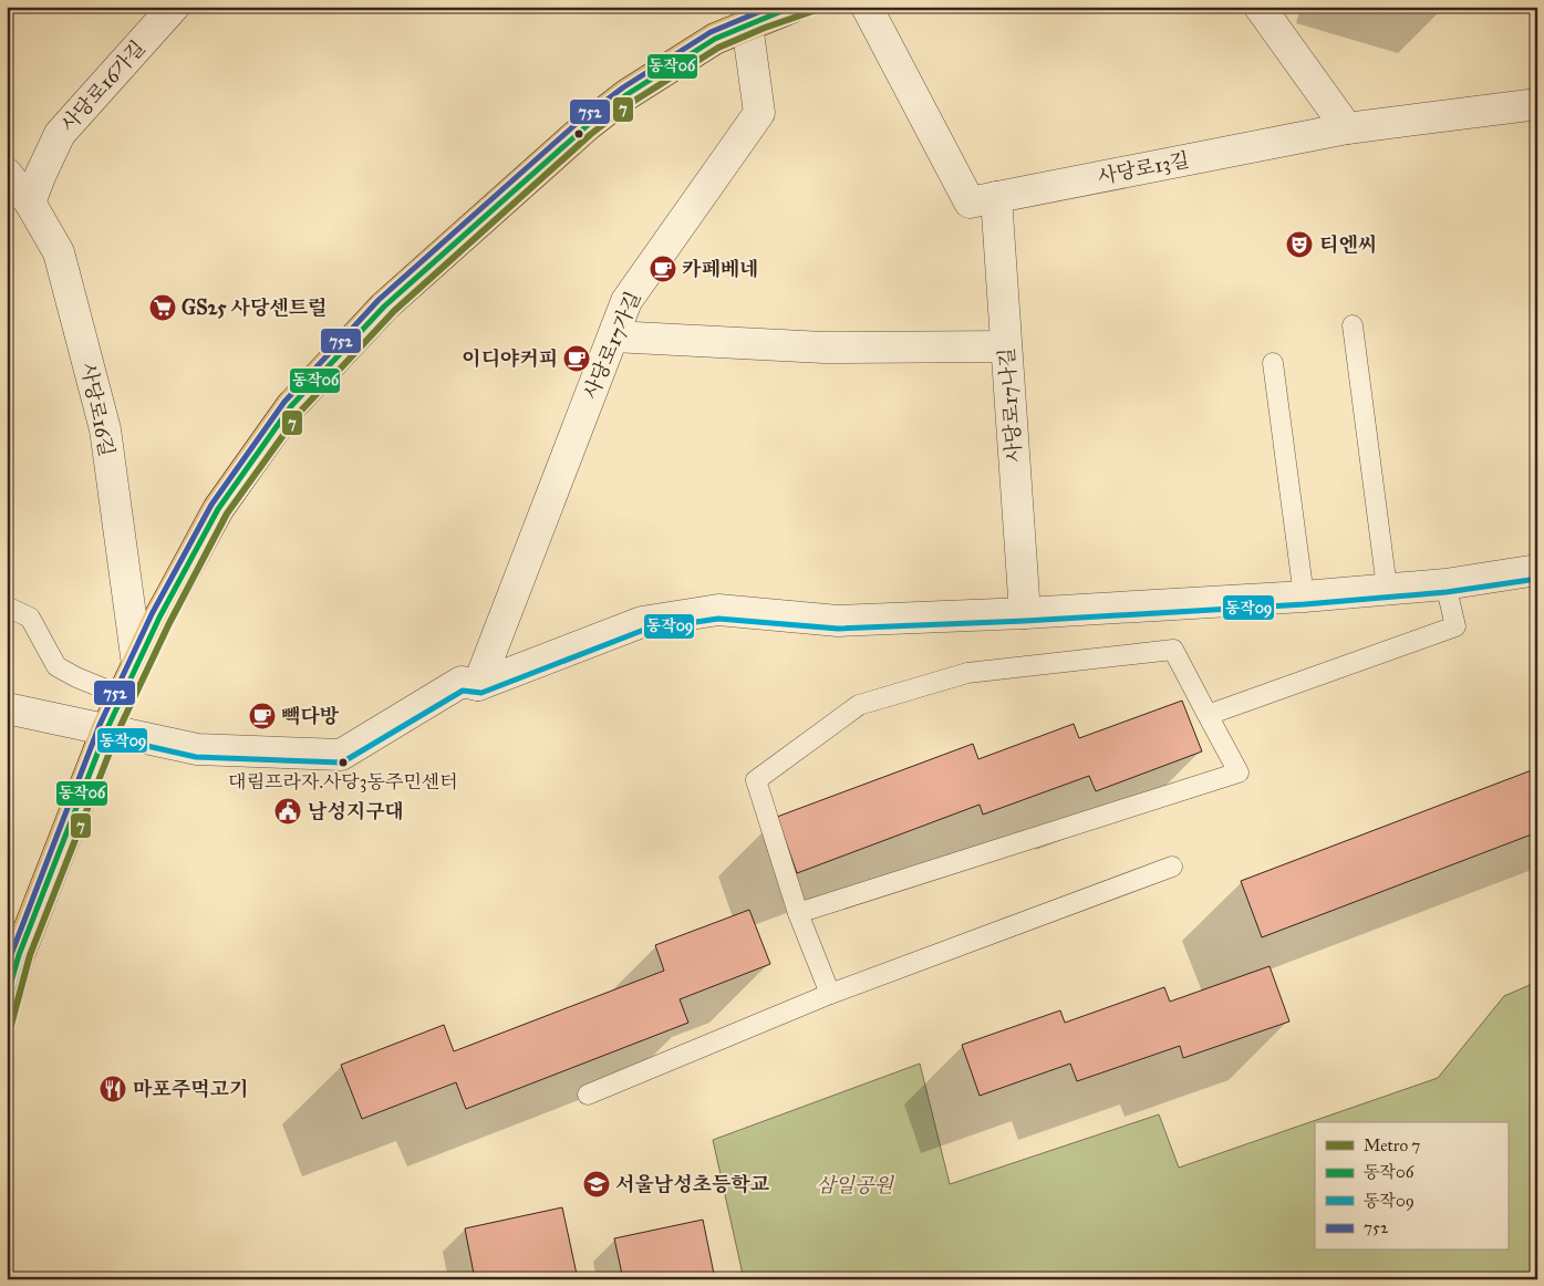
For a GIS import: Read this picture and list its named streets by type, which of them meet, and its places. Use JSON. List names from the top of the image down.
{
  "streets": {
    "street": [
      "사당로16가길",
      "사당로13길",
      "사당로17가길",
      "사당로17나길",
      "사당로16길"
    ]
  },
  "crossings": [
    ["사당로16가길", "사당로16길"],
    ["사당로13길", "사당로17나길"]
  ],
  "parks": ["삼일공원"],
  "places": {
    "theatre": ["티엔씨"],
    "cafe": ["카페베네", "이디야커피", "빽다방"],
    "supermarket": ["GS25 사당센트럴"],
    "other": ["대림프라자.사당3동주민센터"],
    "public building": ["남성지구대"],
    "restaurant": ["마포주먹고기"],
    "school or university": ["서울남성초등학교"]
  },
  "lines": [
    "metro line 7",
    "transit line 동작06",
    "transit line 752",
    "transit line 동작09"
  ],
  "legend": [
    "Metro 7",
    "동작06",
    "동작09",
    "752"
  ]
}
